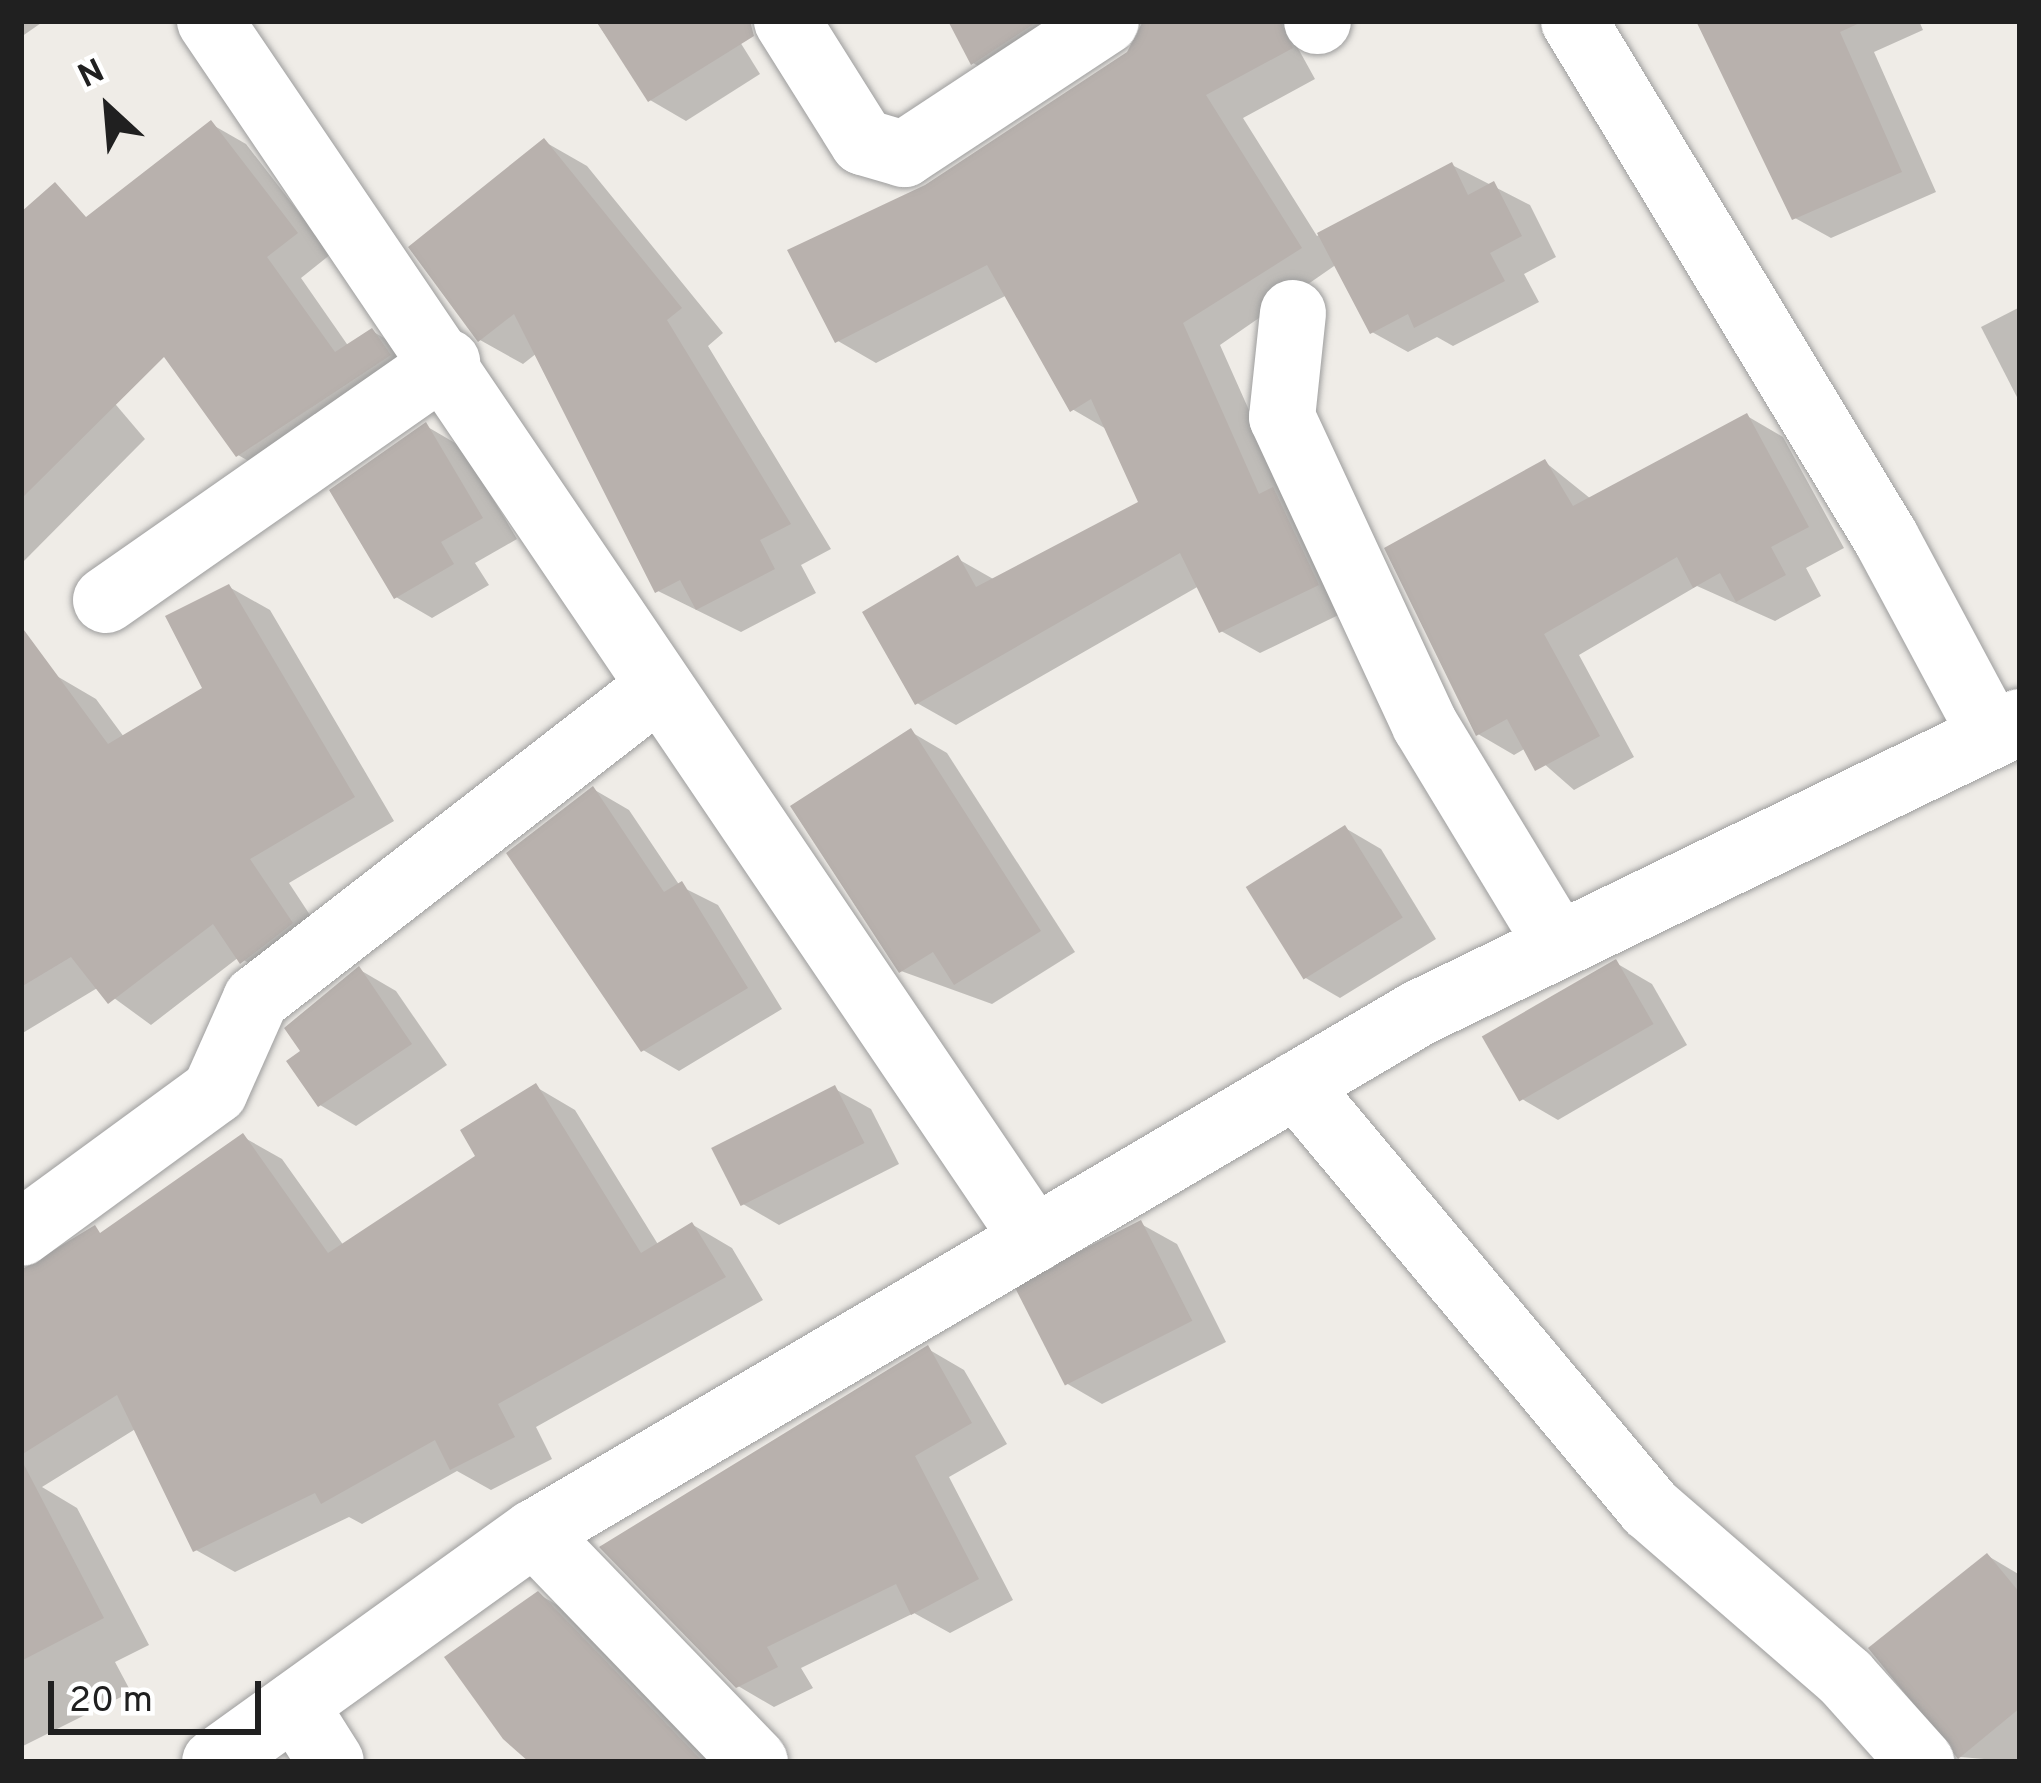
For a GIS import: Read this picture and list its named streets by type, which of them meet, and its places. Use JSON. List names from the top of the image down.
{
  "scale_bar": "20 m",
  "north": "top left"
}
